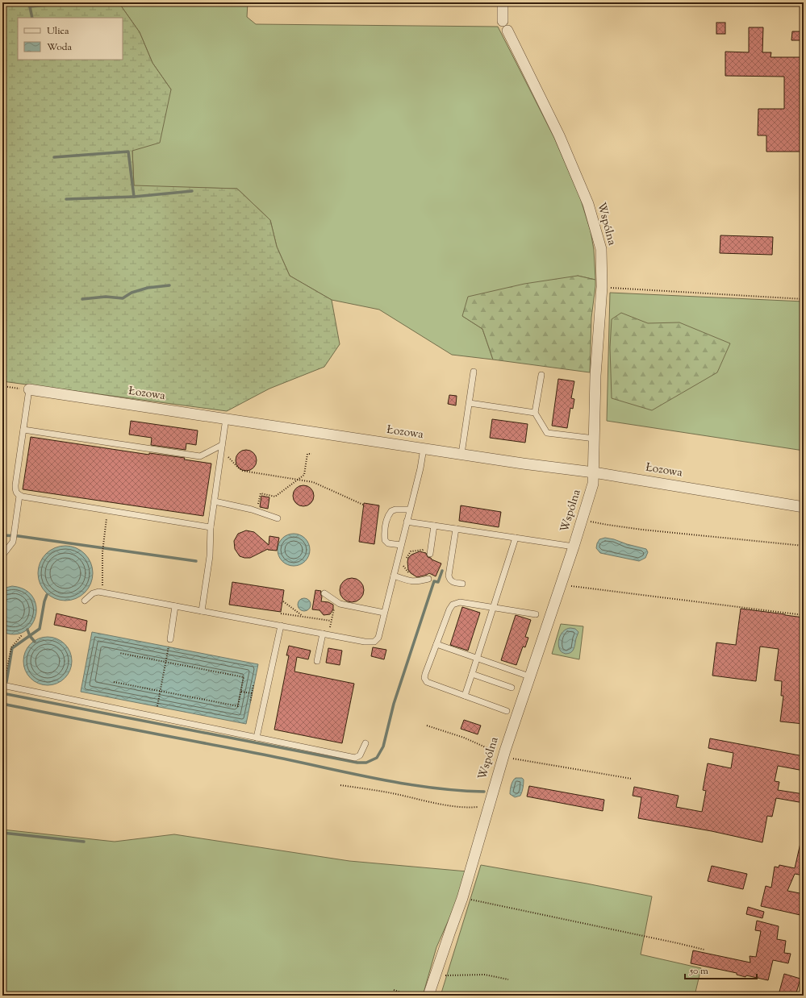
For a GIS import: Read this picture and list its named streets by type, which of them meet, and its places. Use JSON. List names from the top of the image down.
{
  "streets": {
    "street": ["Wspólna", "Łozowa"]
  },
  "crossings": [
    ["Wspólna", "Łozowa"]
  ],
  "legend": ["Ulica", "Woda"],
  "scale_bar": "50 m"
}
